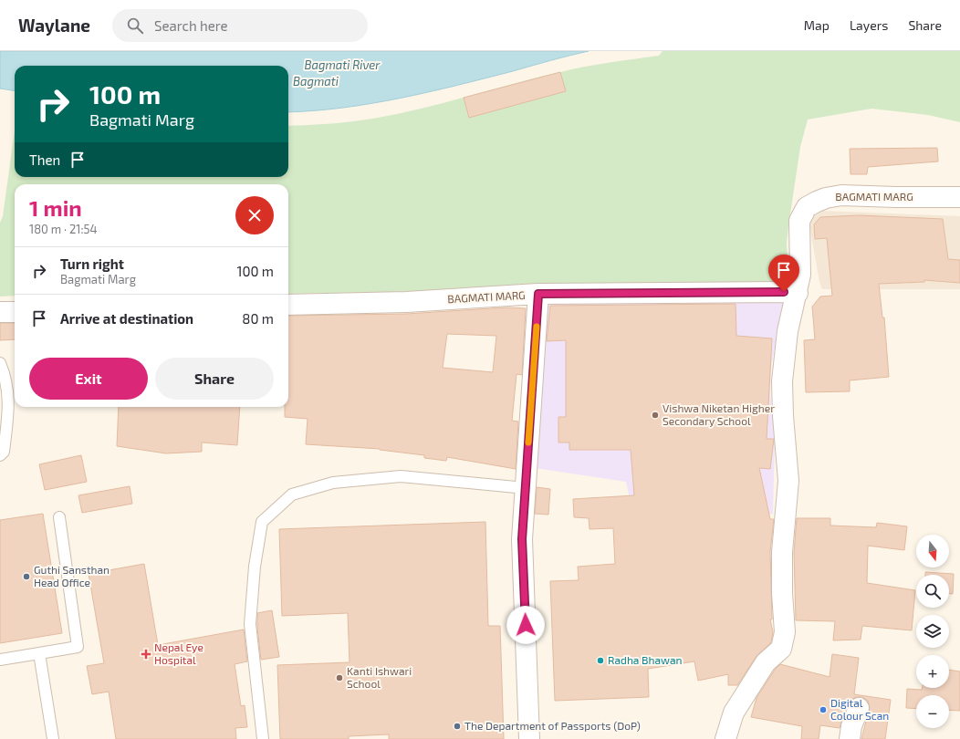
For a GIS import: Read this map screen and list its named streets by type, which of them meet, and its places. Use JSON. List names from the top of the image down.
{
  "streets": {
    "street": ["BAGMATI MARG"]
  },
  "water": ["Bagmati River", "Bagmati"],
  "places": {
    "other": [
      "Vishwa Niketan Higher Secondary School",
      "Guthi Sansthan Head Office",
      "Radha Bhawan",
      "Kanti Ishwari School",
      "Digital Colour Scan",
      "The Department of Passports (DoP)"
    ],
    "health": ["Nepal Eye Hospital"]
  },
  "north": "bottom",
  "page": {
    "header": "Waylane",
    "search": "Search here",
    "nav": ["Map", "Layers", "Share"],
    "turn": ["100 m", "Bagmati Marg"],
    "then": "Then",
    "heading": ["1 min", "180 m · 21:54"],
    "list": [
      {
        "name": "Turn right",
        "note": "Bagmati Marg",
        "value": "100 m"
      },
      {
        "name": "Arrive at destination",
        "value": "80 m"
      }
    ],
    "buttons": ["Exit", "Share"],
    "map_buttons": ["+", "−"]
  }
}
